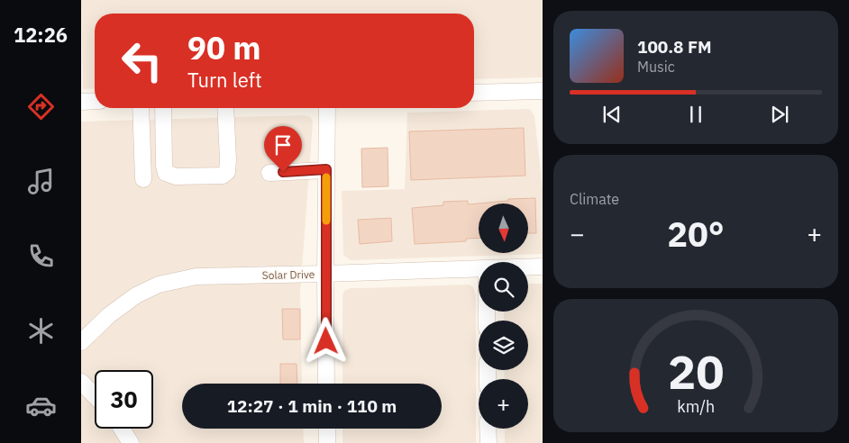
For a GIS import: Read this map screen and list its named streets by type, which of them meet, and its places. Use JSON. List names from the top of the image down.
{
  "streets": {
    "street": ["Solar Drive"]
  },
  "north": "bottom",
  "page": {
    "tabs": "12:26",
    "turn": ["90 m", "Turn left"],
    "song": ["100.8 FM", "Music"],
    "tile": "Climate",
    "map_buttons": "+",
    "heat": ["−", "20°", "+"],
    "limit": "30",
    "trip": "12:27 · 1 min · 110 m",
    "gauge": ["20", "km/h"]
  }
}
